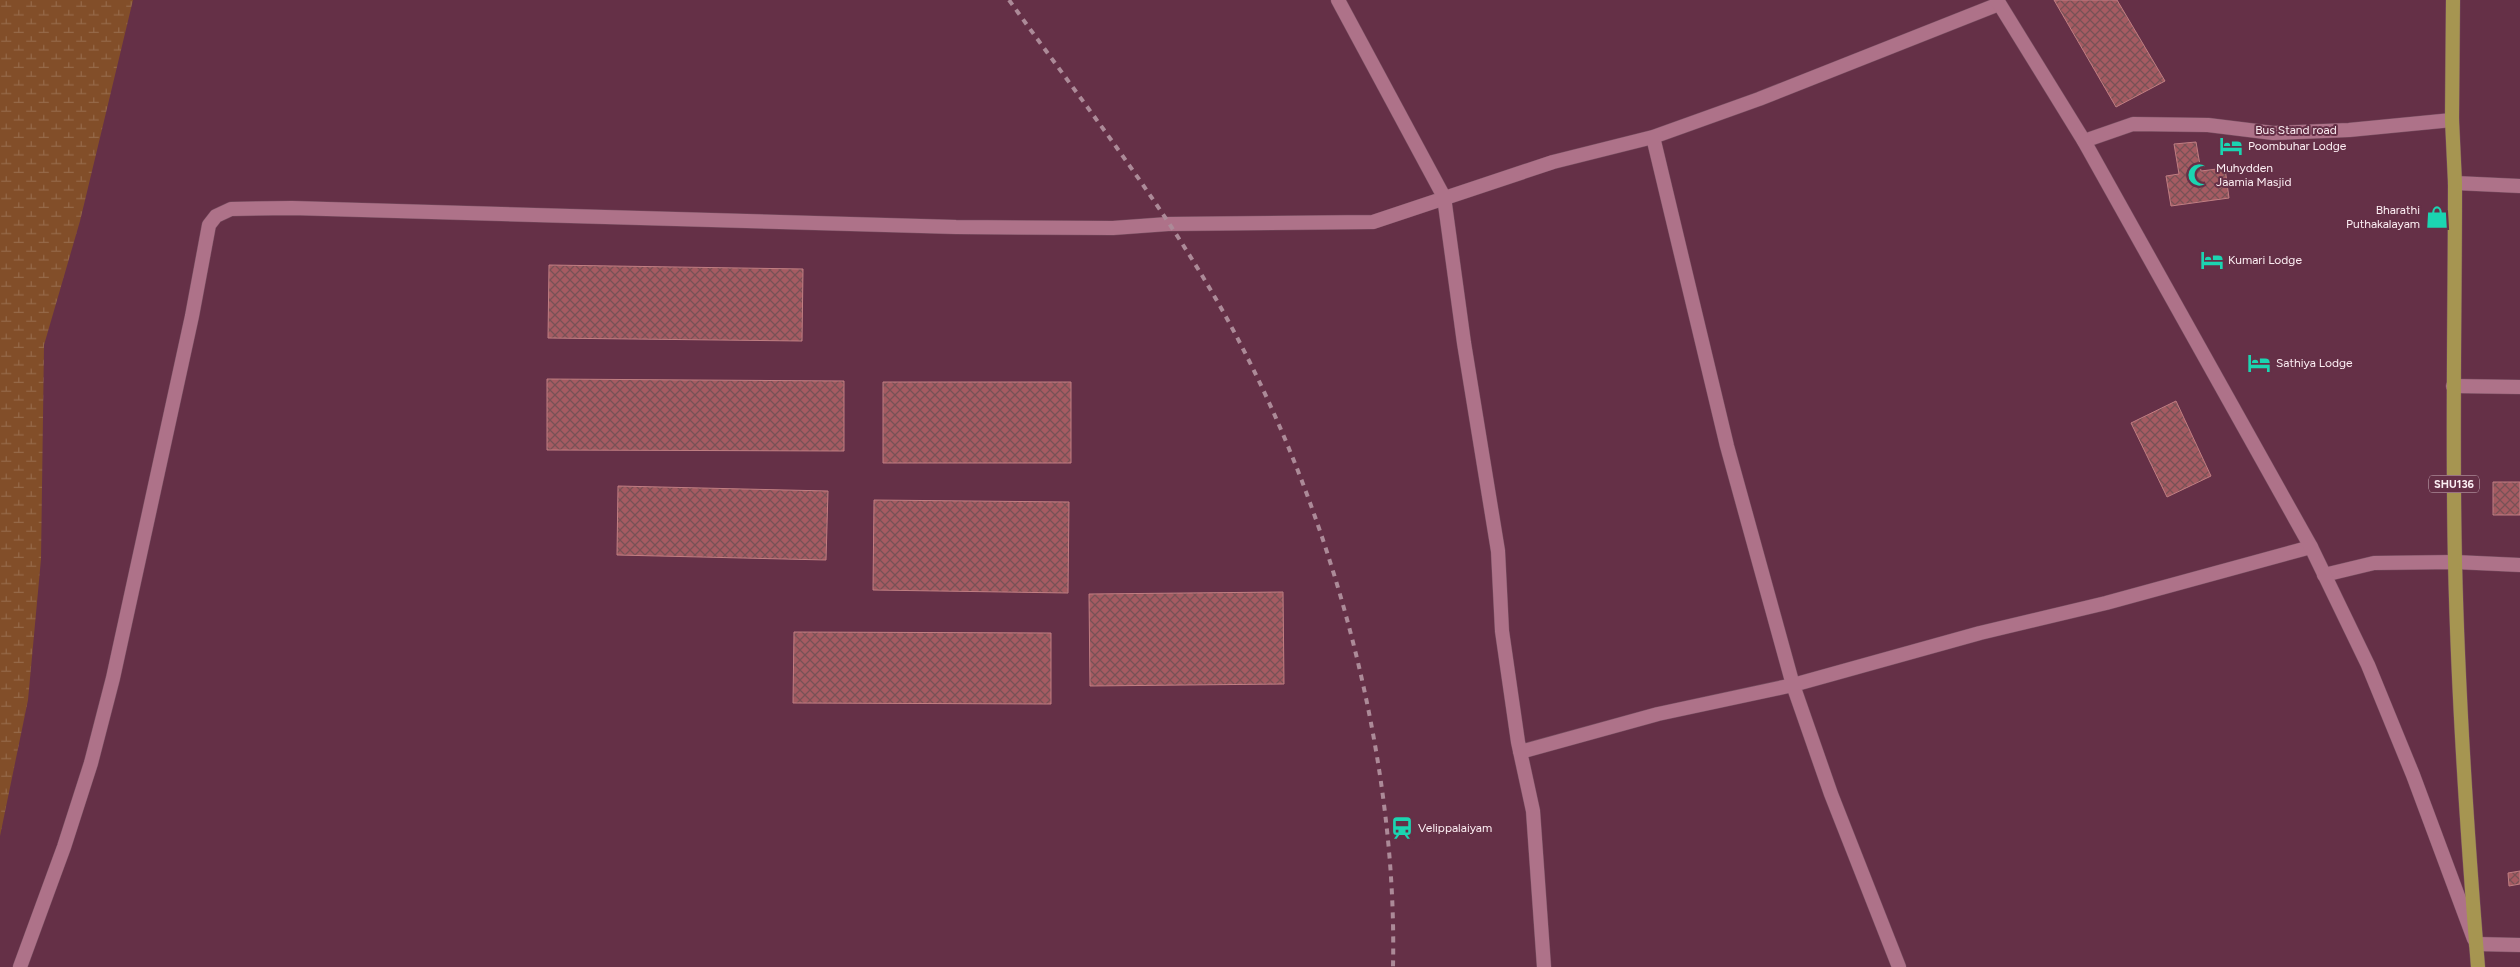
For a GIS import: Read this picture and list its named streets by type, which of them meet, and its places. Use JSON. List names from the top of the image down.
{
  "streets": {
    "main road": ["SHU136"],
    "street": ["Bus Stand road"]
  },
  "crossings": [
    ["Bus Stand road", "SHU136"]
  ],
  "places": {
    "hotel": ["Poombuhar Lodge", "Kumari Lodge", "Sathiya Lodge"],
    "mosque": ["Muhydden Jaamia Masjid"],
    "shop": ["Bharathi Puthakalayam"],
    "station": ["Velippalaiyam"]
  }
}
